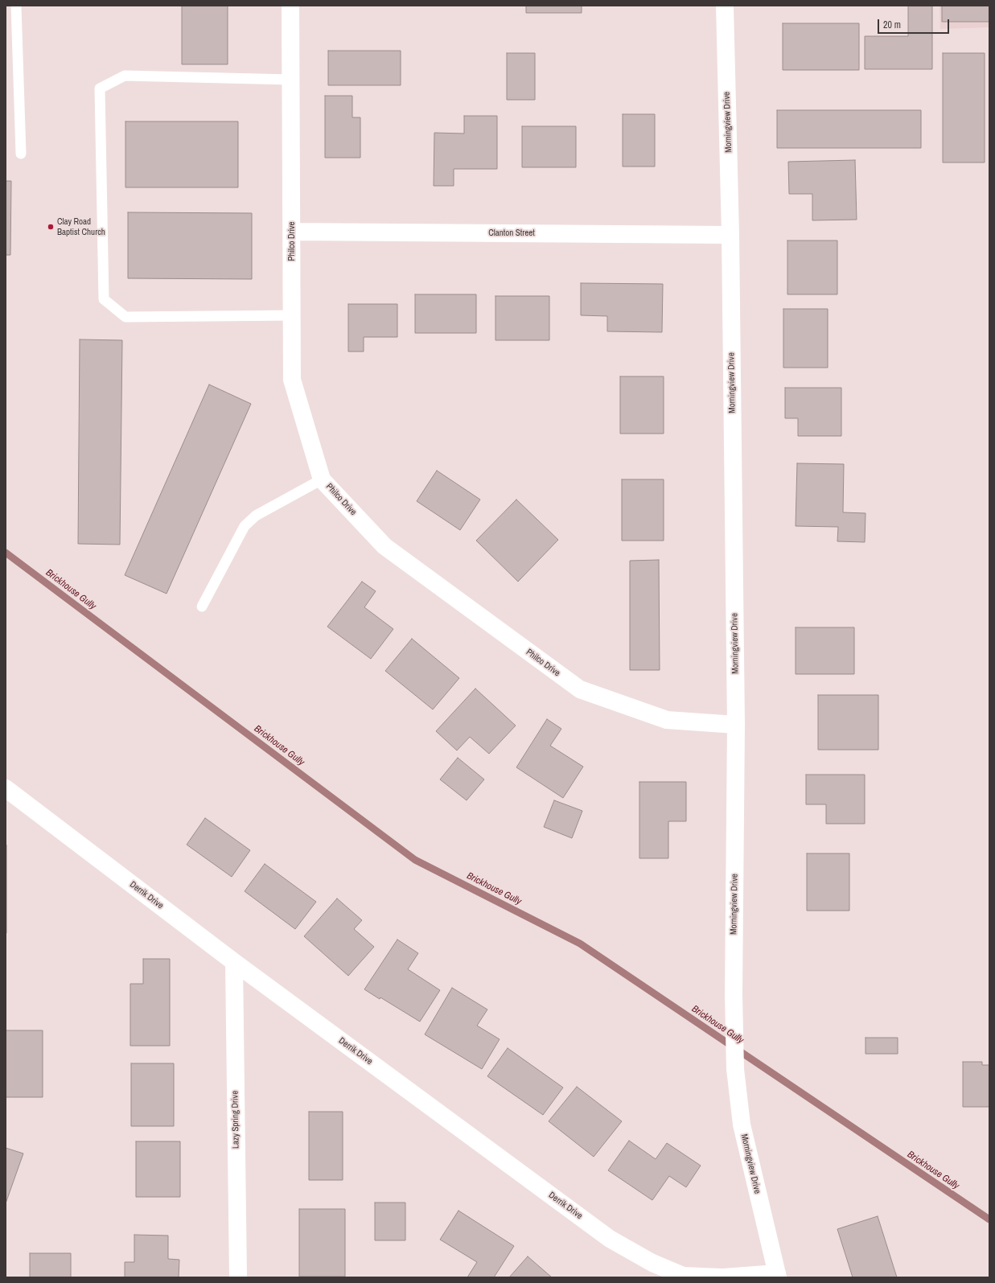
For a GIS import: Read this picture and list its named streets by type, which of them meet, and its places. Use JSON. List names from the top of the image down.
{
  "streets": {
    "street": [
      "Morningview Drive",
      "Clanton Street",
      "Philco Drive",
      "Derrik Drive",
      "Lazy Spring Drive"
    ]
  },
  "crossings": [
    ["Morningview Drive", "Clanton Street"],
    ["Morningview Drive", "Philco Drive"],
    ["Morningview Drive", "Derrik Drive"],
    ["Clanton Street", "Philco Drive"],
    ["Derrik Drive", "Lazy Spring Drive"]
  ],
  "water": ["Brickhouse Gully"],
  "places": ["Clay Road Baptist Church"],
  "scale_bar": "20 m"
}
